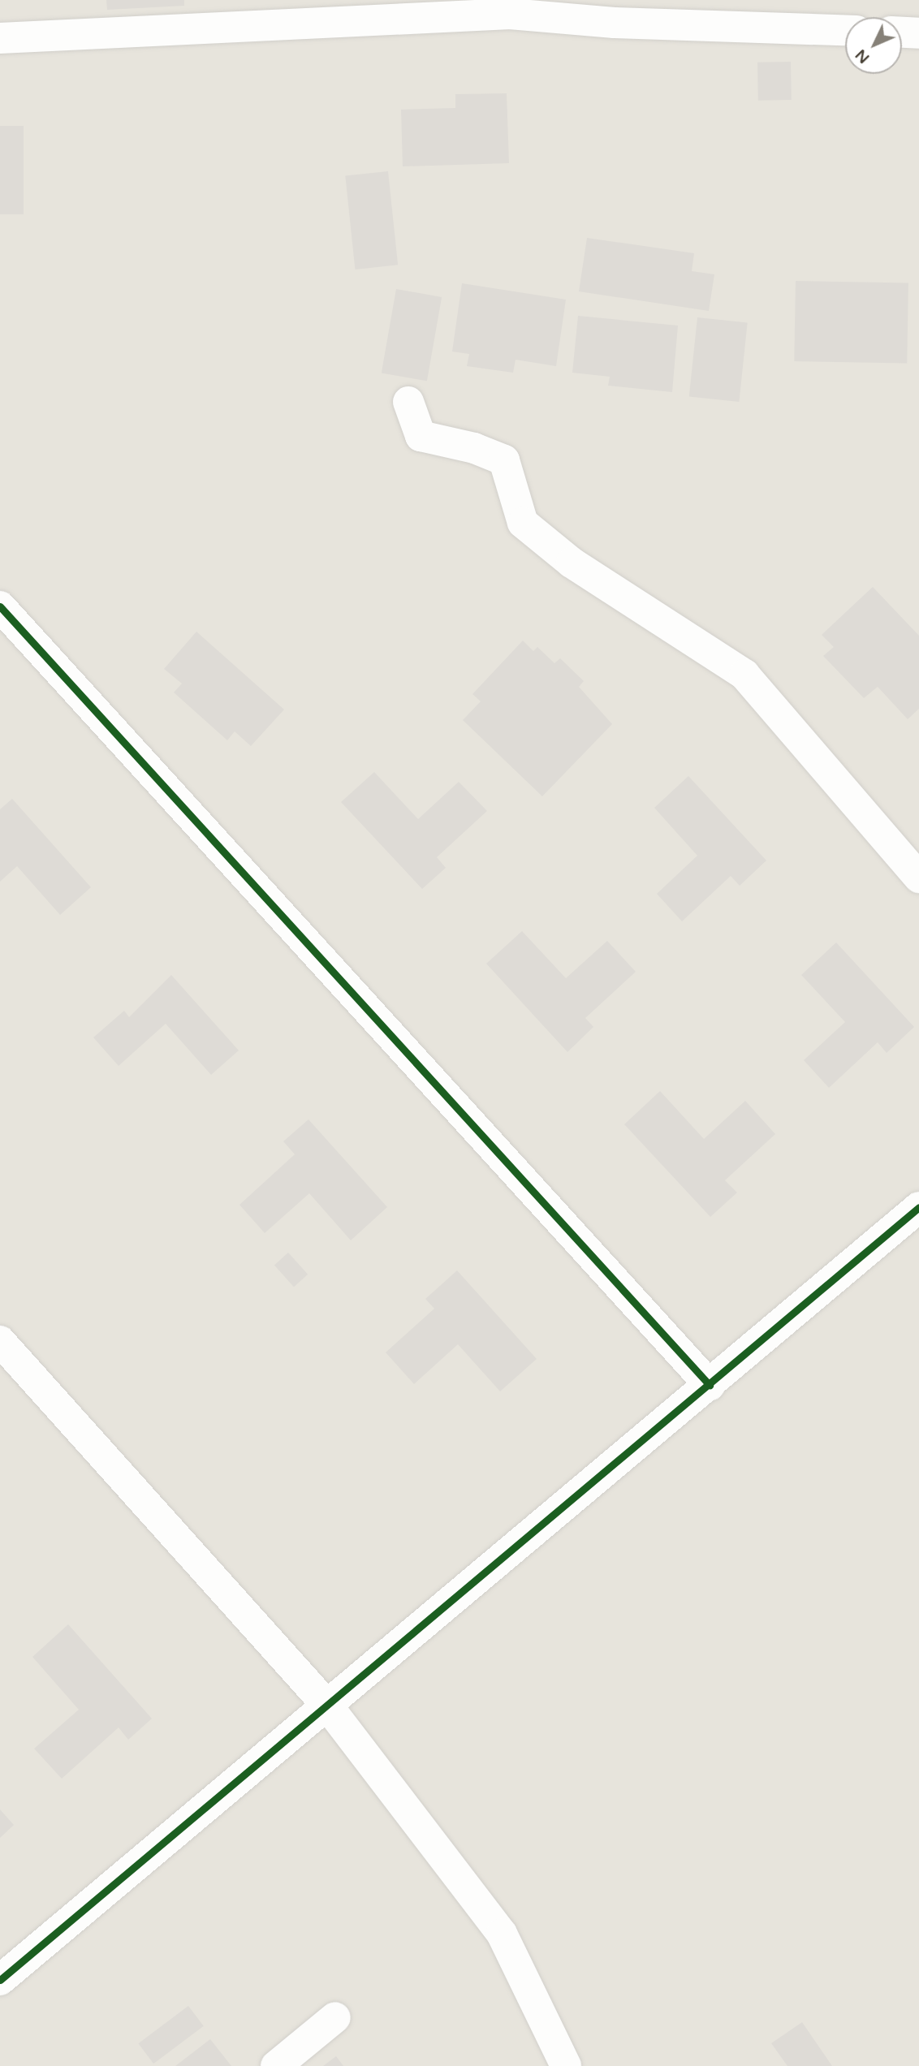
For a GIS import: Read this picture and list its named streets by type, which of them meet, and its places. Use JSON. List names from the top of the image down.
{
  "north": "bottom left"
}
